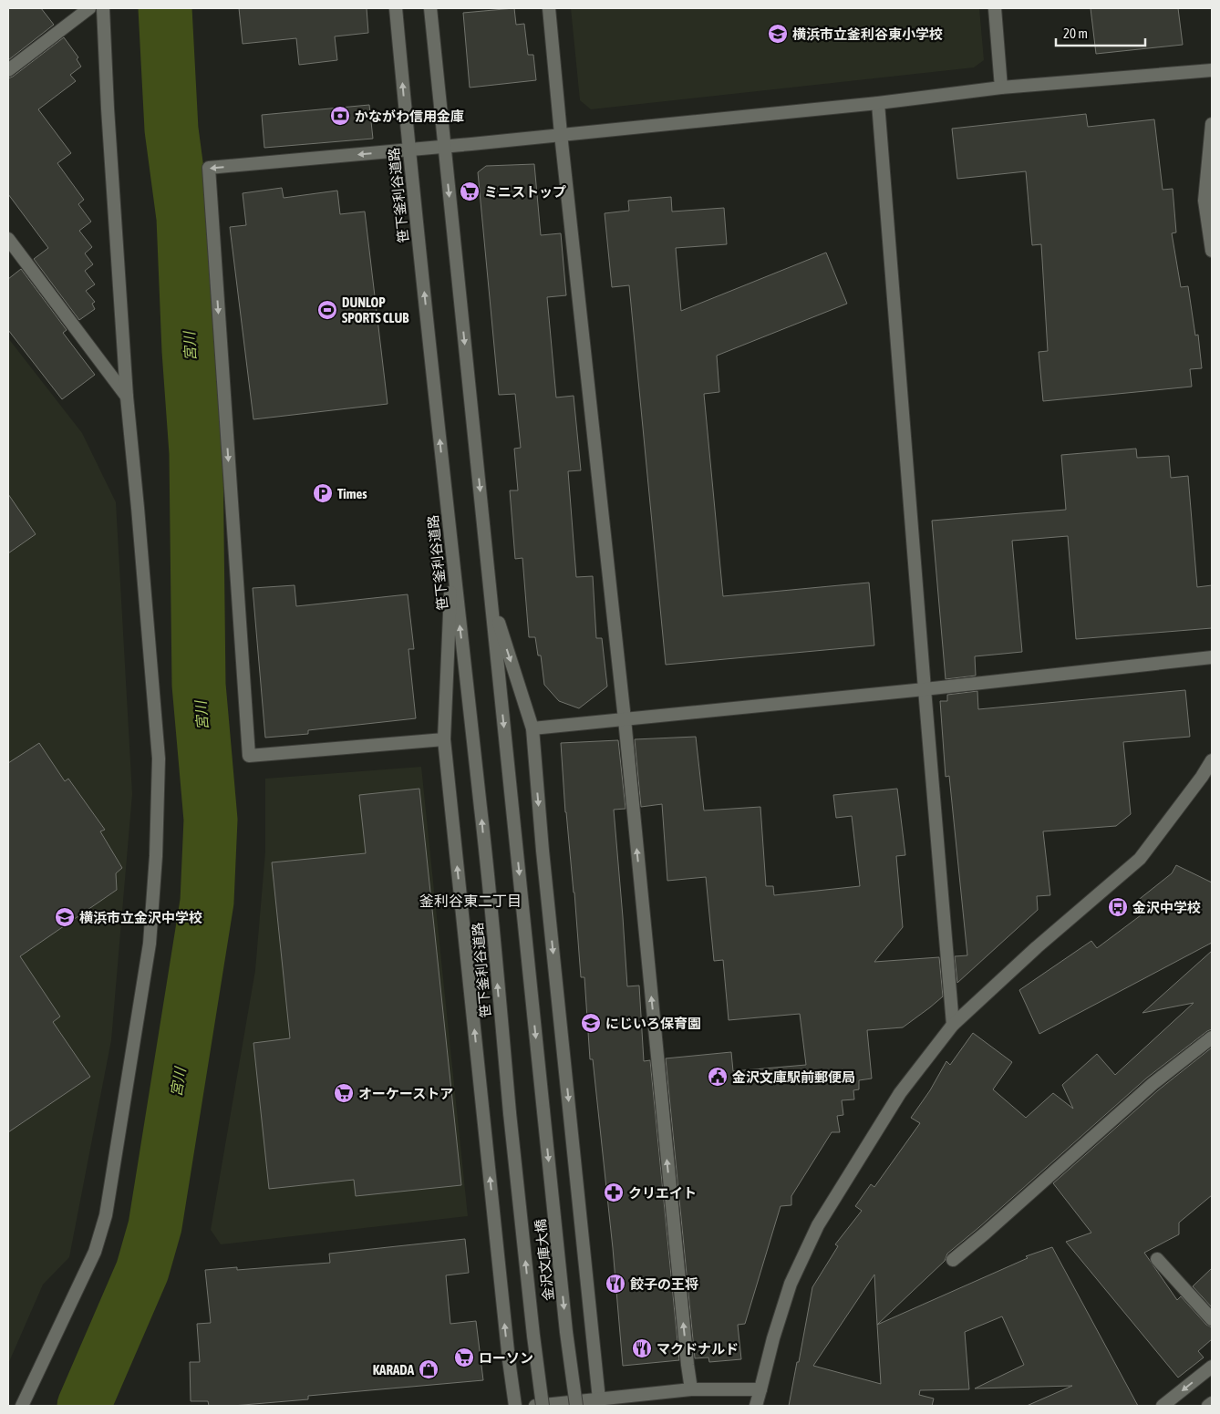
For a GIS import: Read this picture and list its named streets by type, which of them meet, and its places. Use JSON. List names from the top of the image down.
{
  "streets": {
    "street": ["笹下釜利谷道路", "金沢文庫大橋"]
  },
  "crossings": [
    ["笹下釜利谷道路", "金沢文庫大橋"]
  ],
  "districts": ["釜利谷東二丁目"],
  "water": ["宮川"],
  "places": {
    "school or university": ["横浜市立釜利谷東小学校", "横浜市立金沢中学校", "にじいろ保育園"],
    "bank": ["かながわ信用金庫"],
    "supermarket": ["ミニストップ", "オーケーストア", "ローソン"],
    "sports": ["DUNLOP SPORTS CLUB"],
    "parking": ["Times"],
    "bus stop": ["金沢中学校"],
    "public building": ["金沢文庫駅前郵便局"],
    "pharmacy": ["クリエイト"],
    "restaurant": ["餃子の王将", "マクドナルド"],
    "shop": ["KARADA"]
  },
  "scale_bar": "20 m"
}
